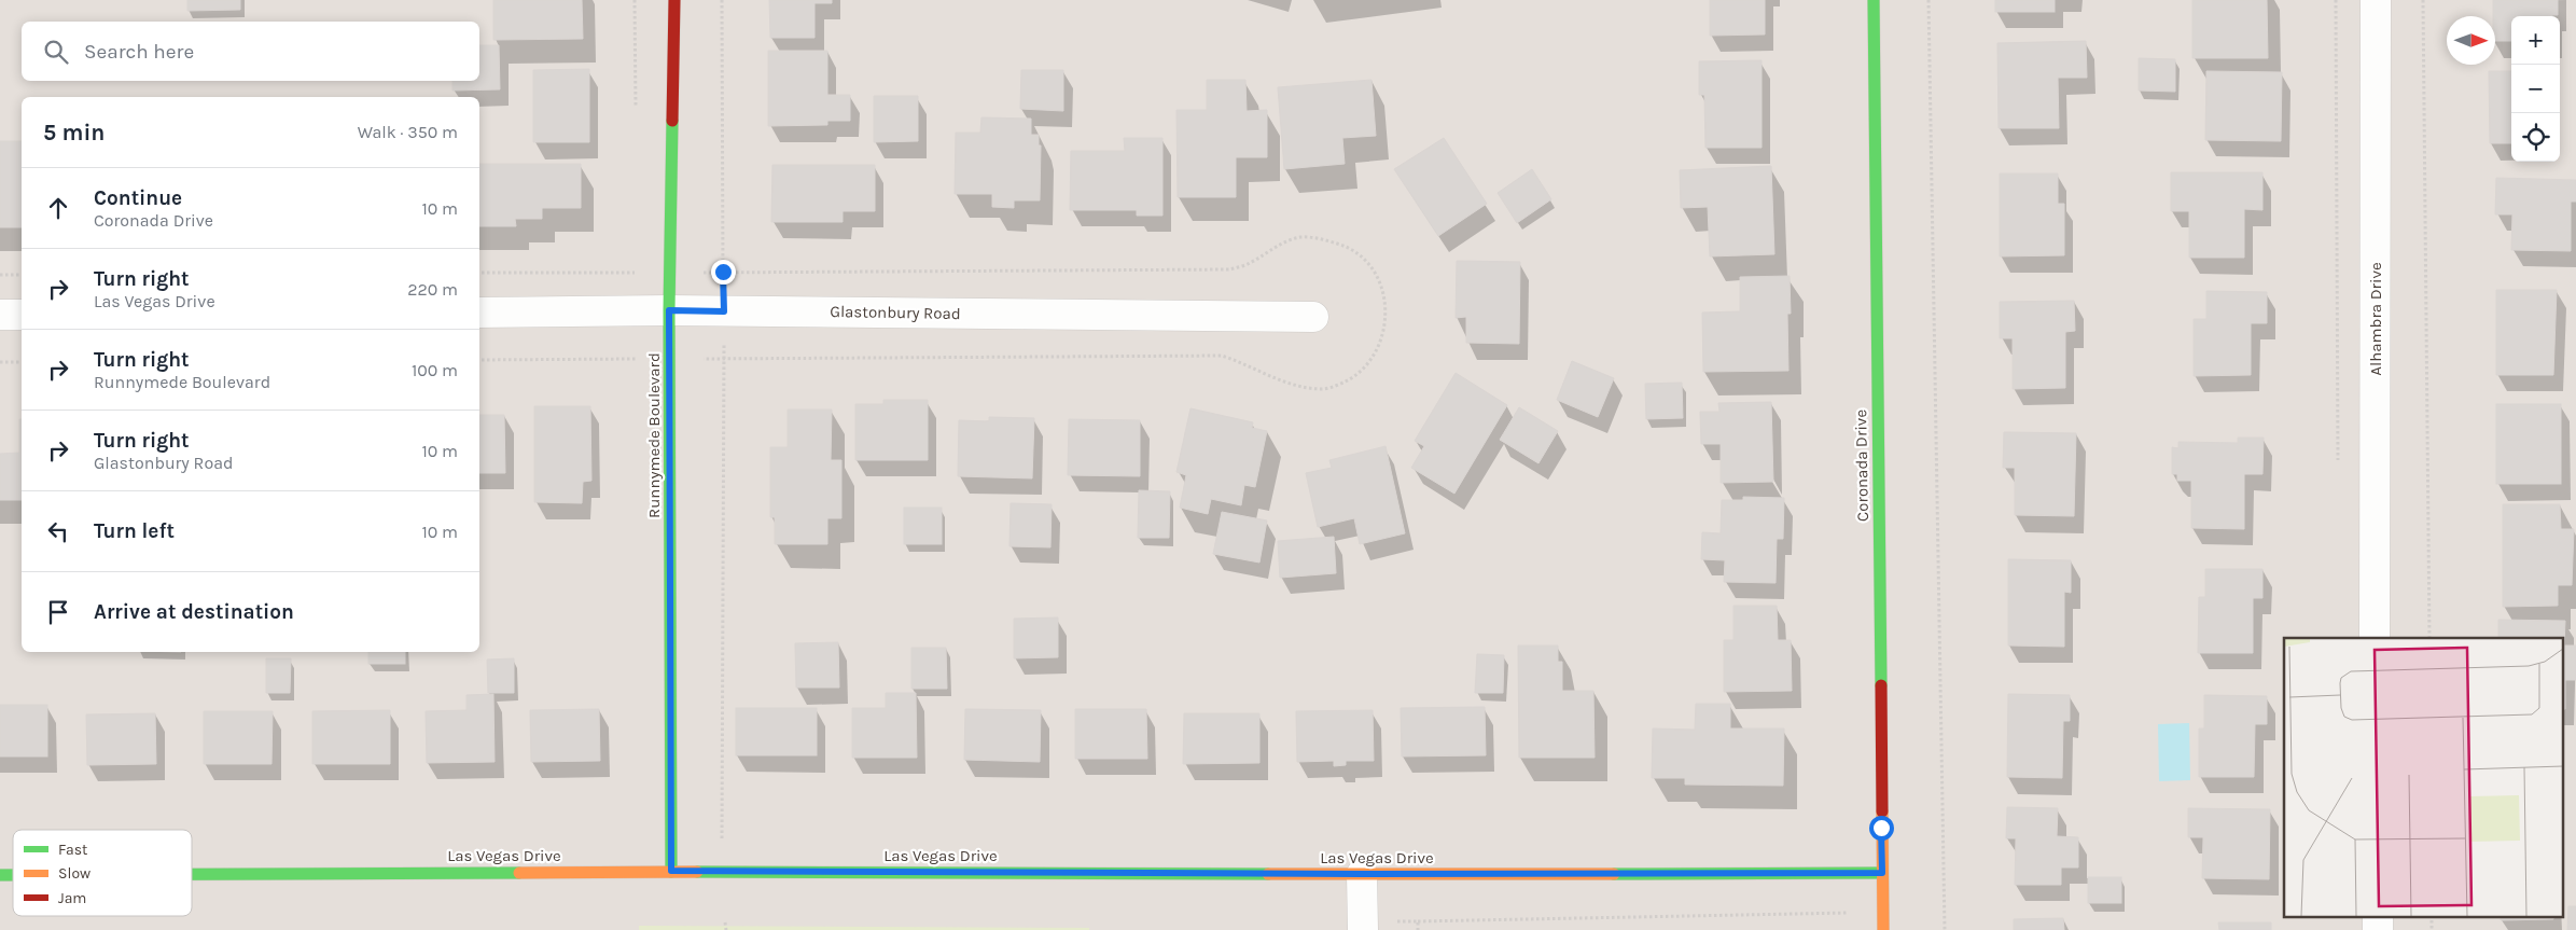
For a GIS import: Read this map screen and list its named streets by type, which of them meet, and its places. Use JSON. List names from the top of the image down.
{
  "streets": {
    "street": [
      "Glastonbury Road",
      "Alhambra Drive",
      "Runnymede Boulevard",
      "Coronada Drive",
      "Las Vegas Drive"
    ]
  },
  "crossings": [
    ["Glastonbury Road", "Runnymede Boulevard"],
    ["Runnymede Boulevard", "Las Vegas Drive"],
    ["Coronada Drive", "Las Vegas Drive"]
  ],
  "legend": ["Fast", "Slow", "Jam"],
  "north": "right",
  "page": {
    "map_buttons": ["+", "−"],
    "search": "Search here",
    "heading": ["5 min", "Walk · 350 m"],
    "list": [
      ["Continue", "Coronada Drive", "10 m"],
      ["Turn right", "Las Vegas Drive", "220 m"],
      ["Turn right", "Runnymede Boulevard", "100 m"],
      ["Turn right", "Glastonbury Road", "10 m"],
      ["Turn left", "10 m"],
      "Arrive at destination"
    ]
  }
}
